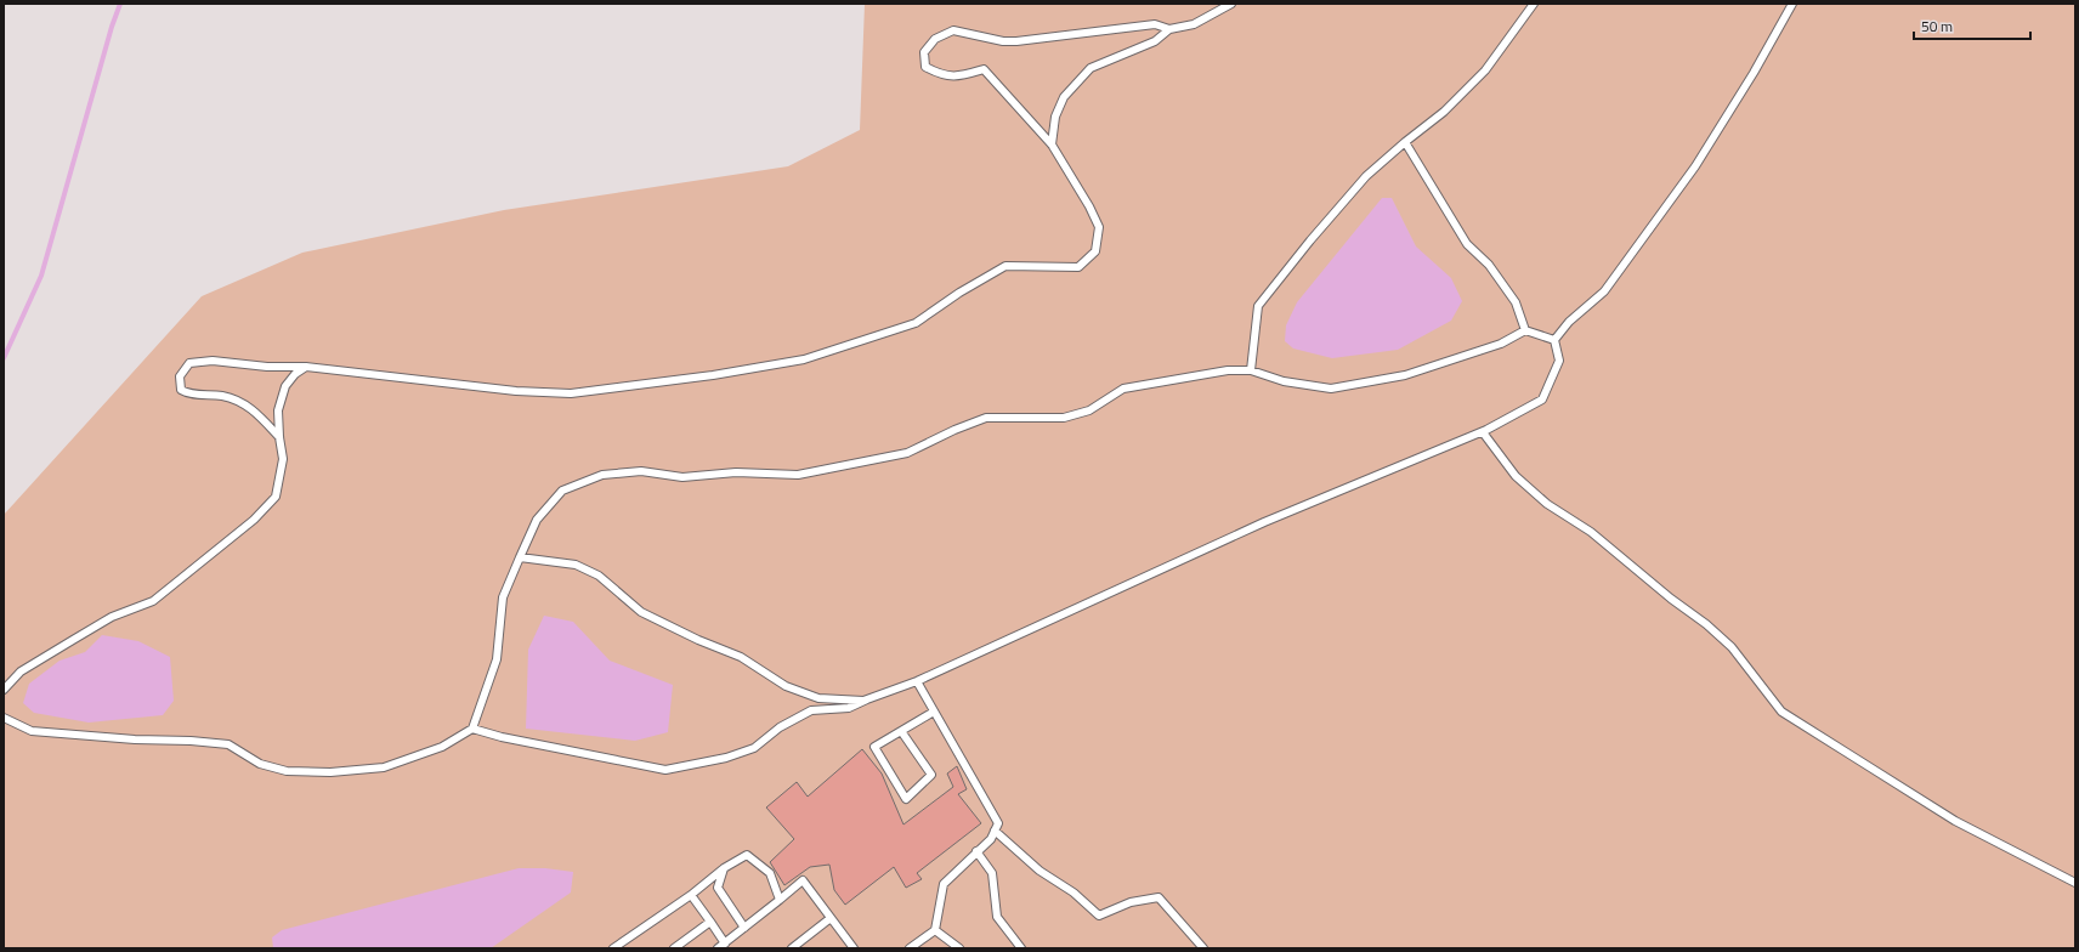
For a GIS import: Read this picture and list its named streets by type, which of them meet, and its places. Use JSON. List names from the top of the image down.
{
  "scale_bar": "50 m"
}
